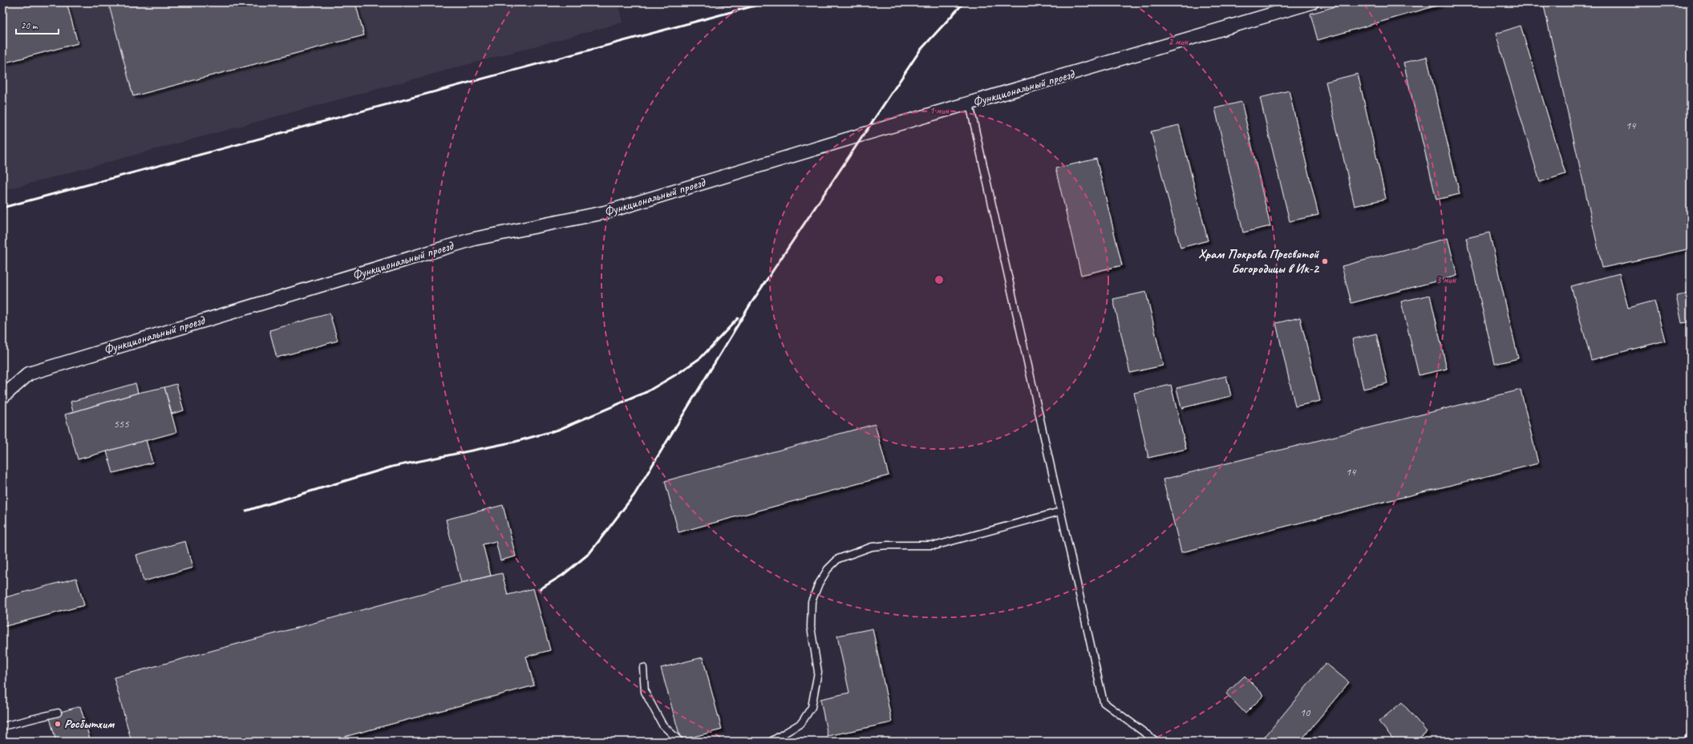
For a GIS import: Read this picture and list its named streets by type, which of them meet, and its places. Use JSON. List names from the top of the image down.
{
  "streets": {
    "street": ["Функциональный проезд"]
  },
  "places": ["Храм Покрова Пресвятой Богородицы в Ик-2", "Росбытхим"],
  "house_numbers": [
    "14",
    "555",
    "14",
    "10"
  ],
  "scale_bar": "20 m",
  "rings": ["2 мин", "1 мин", "3 мин"]
}
